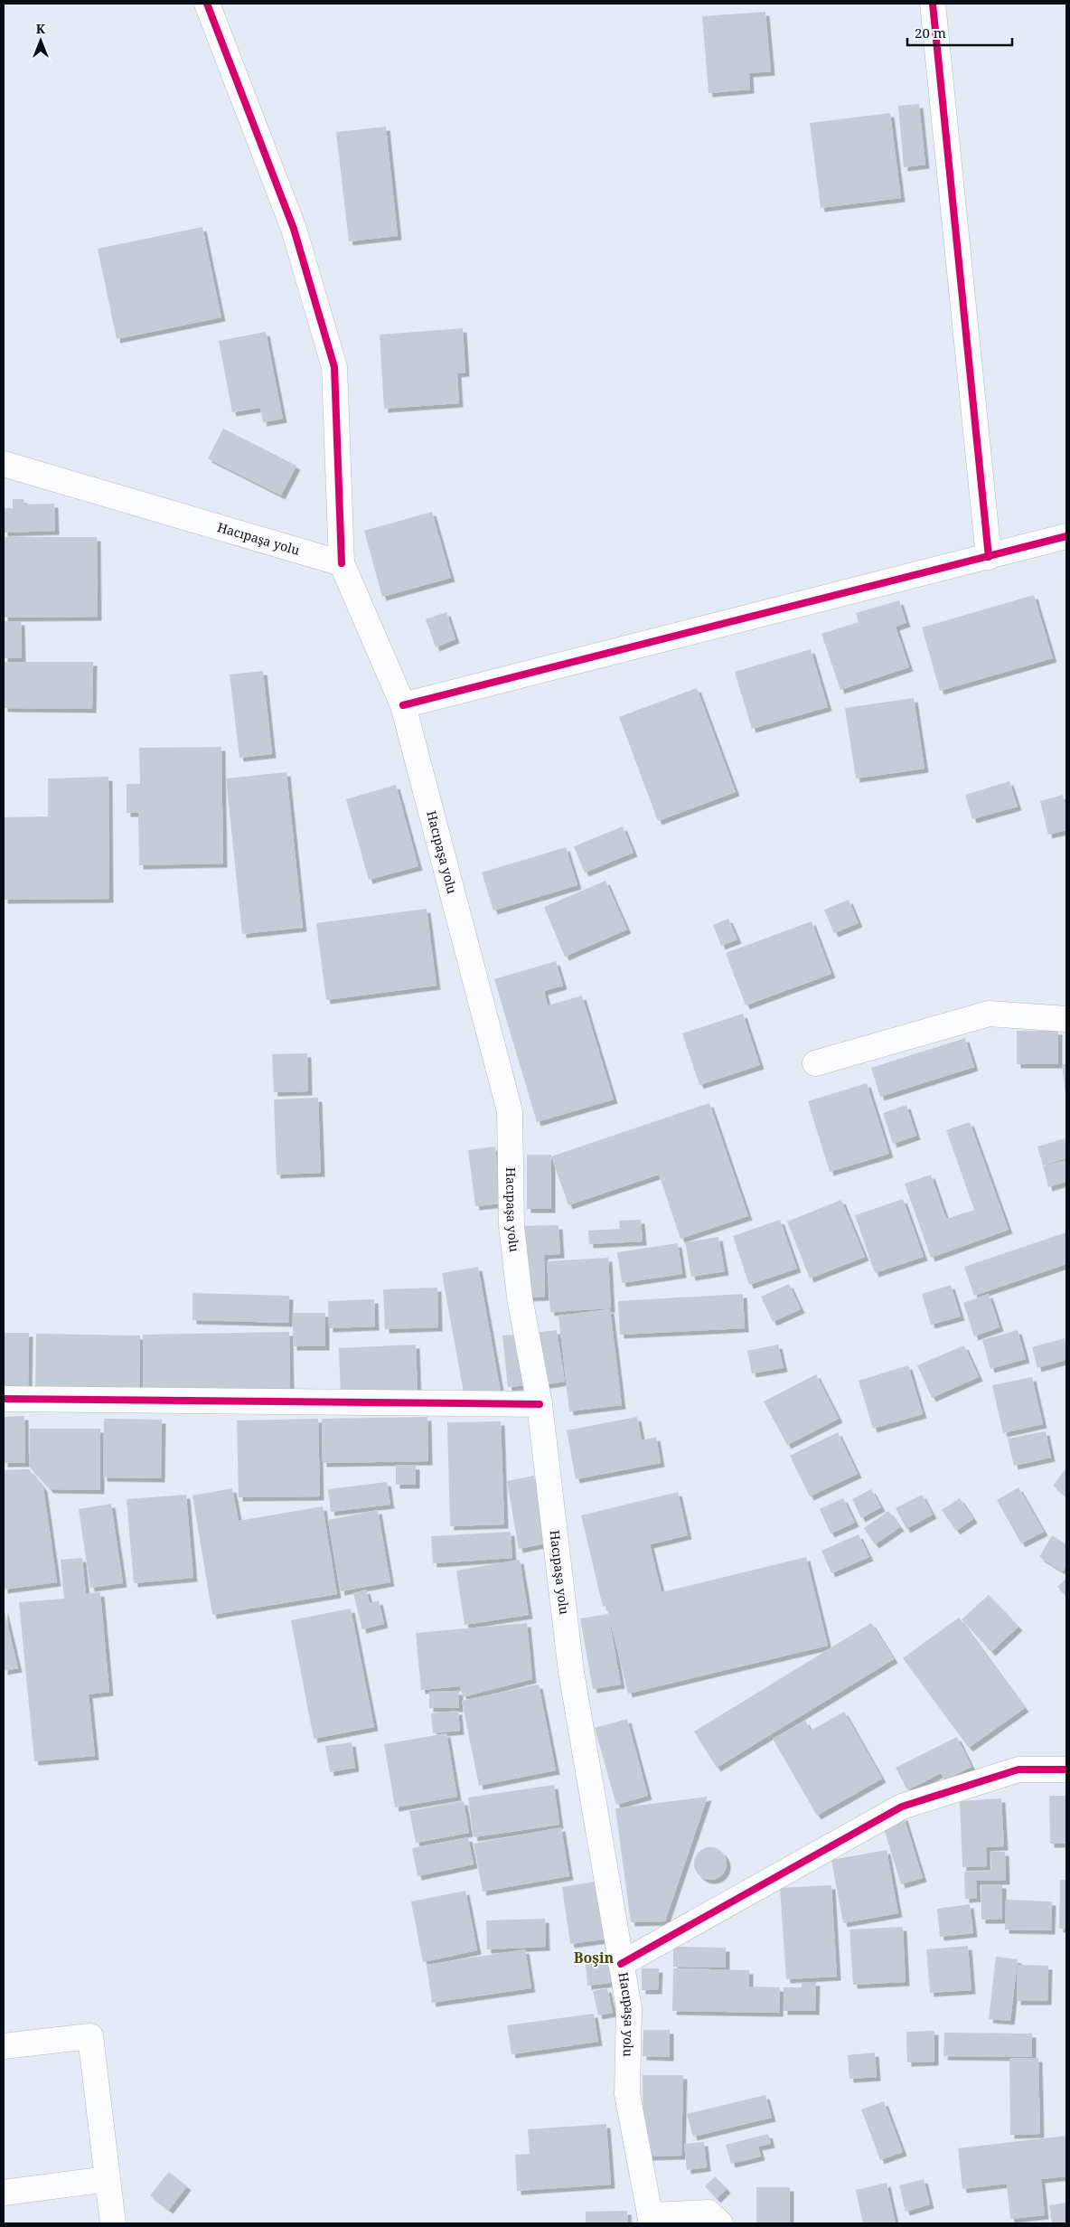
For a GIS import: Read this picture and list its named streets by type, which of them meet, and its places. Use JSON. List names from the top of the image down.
{
  "streets": {
    "street": ["Hacıpaşa yolu"]
  },
  "districts": ["Boşin"],
  "scale_bar": "20 m",
  "north": "top"
}
